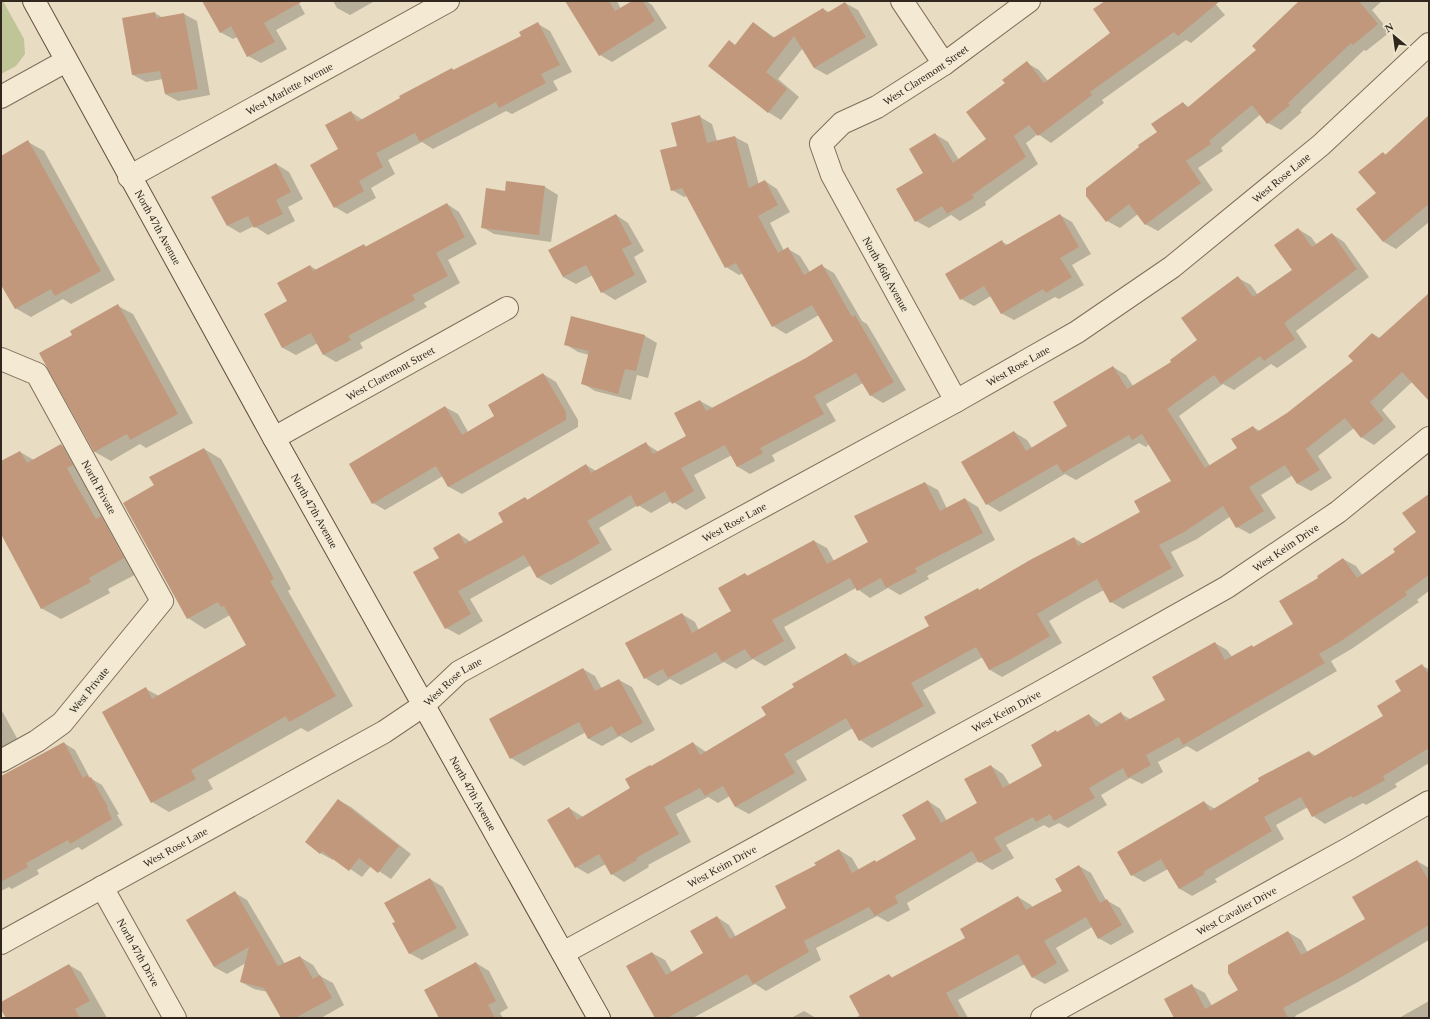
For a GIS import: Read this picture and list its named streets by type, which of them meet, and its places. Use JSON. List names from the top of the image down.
{
  "streets": {
    "street": [
      "West Claremont Street",
      "West Marlette Avenue",
      "West Rose Lane",
      "North 47th Avenue",
      "North 46th Avenue",
      "North Private",
      "West Keim Drive",
      "West Private",
      "West Cavalier Drive",
      "North 47th Drive"
    ]
  },
  "crossings": [
    ["West Claremont Street", "North 47th Avenue"],
    ["West Claremont Street", "North 46th Avenue"],
    ["West Marlette Avenue", "North 47th Avenue"],
    ["West Rose Lane", "North 47th Avenue"],
    ["West Rose Lane", "North 46th Avenue"],
    ["West Rose Lane", "North 47th Drive"],
    ["North 47th Avenue", "West Keim Drive"],
    ["North Private", "West Private"]
  ],
  "north": "top left"
}
